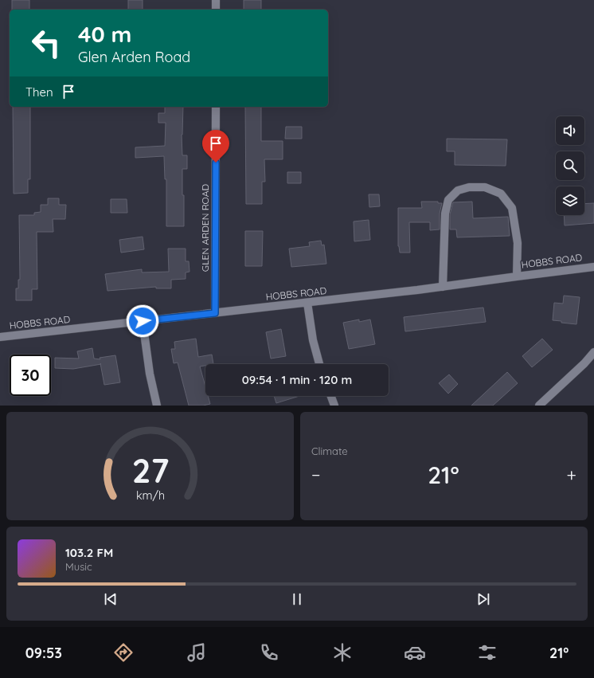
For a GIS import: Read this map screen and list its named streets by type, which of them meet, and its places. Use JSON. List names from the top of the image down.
{
  "streets": {
    "street": ["GLEN ARDEN ROAD", "HOBBS ROAD"]
  },
  "crossings": [
    ["GLEN ARDEN ROAD", "HOBBS ROAD"]
  ],
  "page": {
    "turn": ["40 m", "Glen Arden Road"],
    "then": "Then",
    "limit": "30",
    "trip": "09:54 · 1 min · 120 m",
    "tile": "Climate",
    "heat": ["−", "21°", "+"],
    "song": ["103.2 FM", "Music"],
    "tabs": ["09:53", "21°"],
    "gauge": ["27", "km/h"]
  }
}
